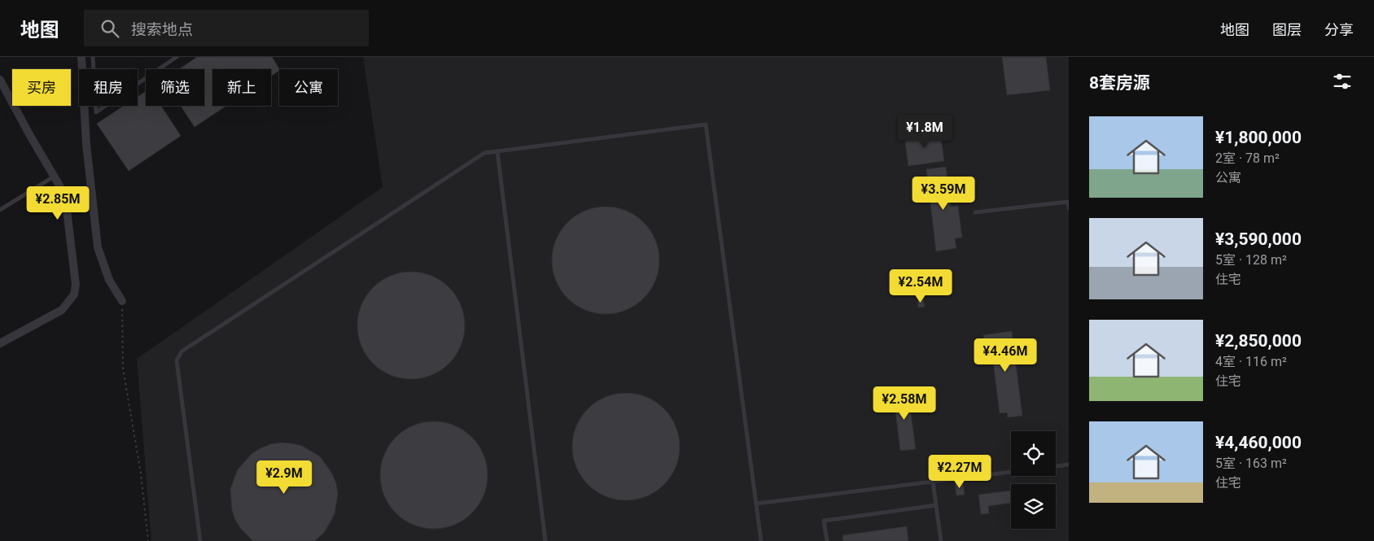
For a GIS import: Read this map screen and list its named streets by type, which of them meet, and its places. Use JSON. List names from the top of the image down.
{
  "page": {
    "header": "地图",
    "search": "搜索地点",
    "nav": ["地图", "图层", "分享"],
    "heading": "8套房源",
    "chip": [
      "买房",
      "租房",
      "筛选",
      "新上",
      "公寓"
    ],
    "list": [
      {
        "name": "¥1,800,000",
        "note": "2室 · 78 m² · 公寓"
      },
      {
        "name": "¥3,590,000",
        "note": "5室 · 128 m² · 住宅"
      },
      {
        "name": "¥2,850,000",
        "note": "4室 · 116 m² · 住宅"
      },
      {
        "name": "¥4,460,000",
        "note": "5室 · 163 m² · 住宅"
      }
    ],
    "price": [
      "¥1.8M",
      "¥3.59M",
      "¥2.85M",
      "¥2.54M",
      "¥4.46M",
      "¥2.58M",
      "¥2.27M",
      "¥2.9M"
    ]
  }
}
